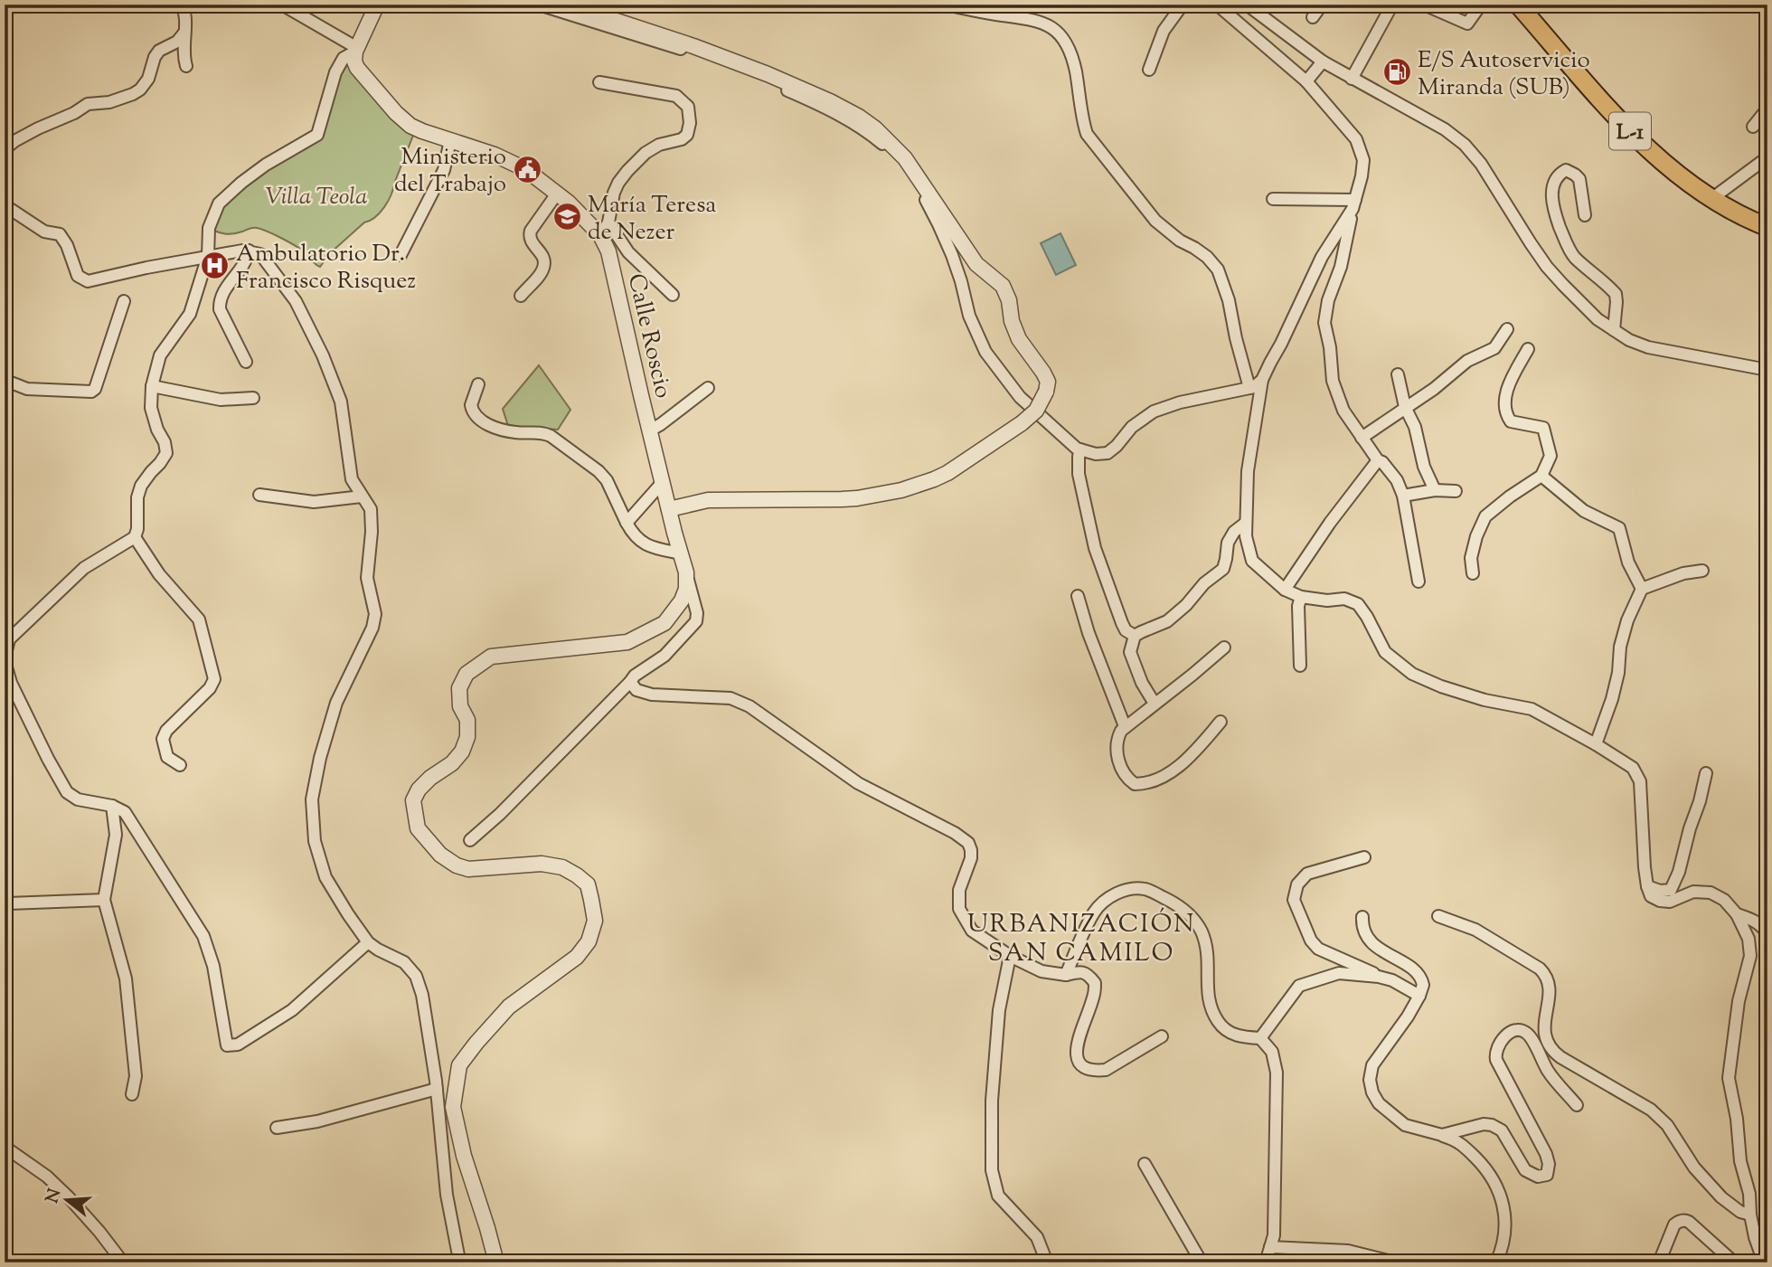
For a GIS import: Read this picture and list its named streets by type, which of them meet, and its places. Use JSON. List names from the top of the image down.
{
  "streets": {
    "main road": ["L-1"],
    "street": ["Calle Roscio"]
  },
  "districts": ["URBANIZACIÓN SAN CAMILO"],
  "parks": ["Villa Teola"],
  "places": {
    "fuel station": ["E/S Autoservicio Miranda (SUB)"],
    "public building": ["Ministerio del Trabajo"],
    "school or university": ["María Teresa de Nezer"],
    "hospital": ["Ambulatorio Dr. Francisco Risquez"]
  },
  "north": "left"
}
